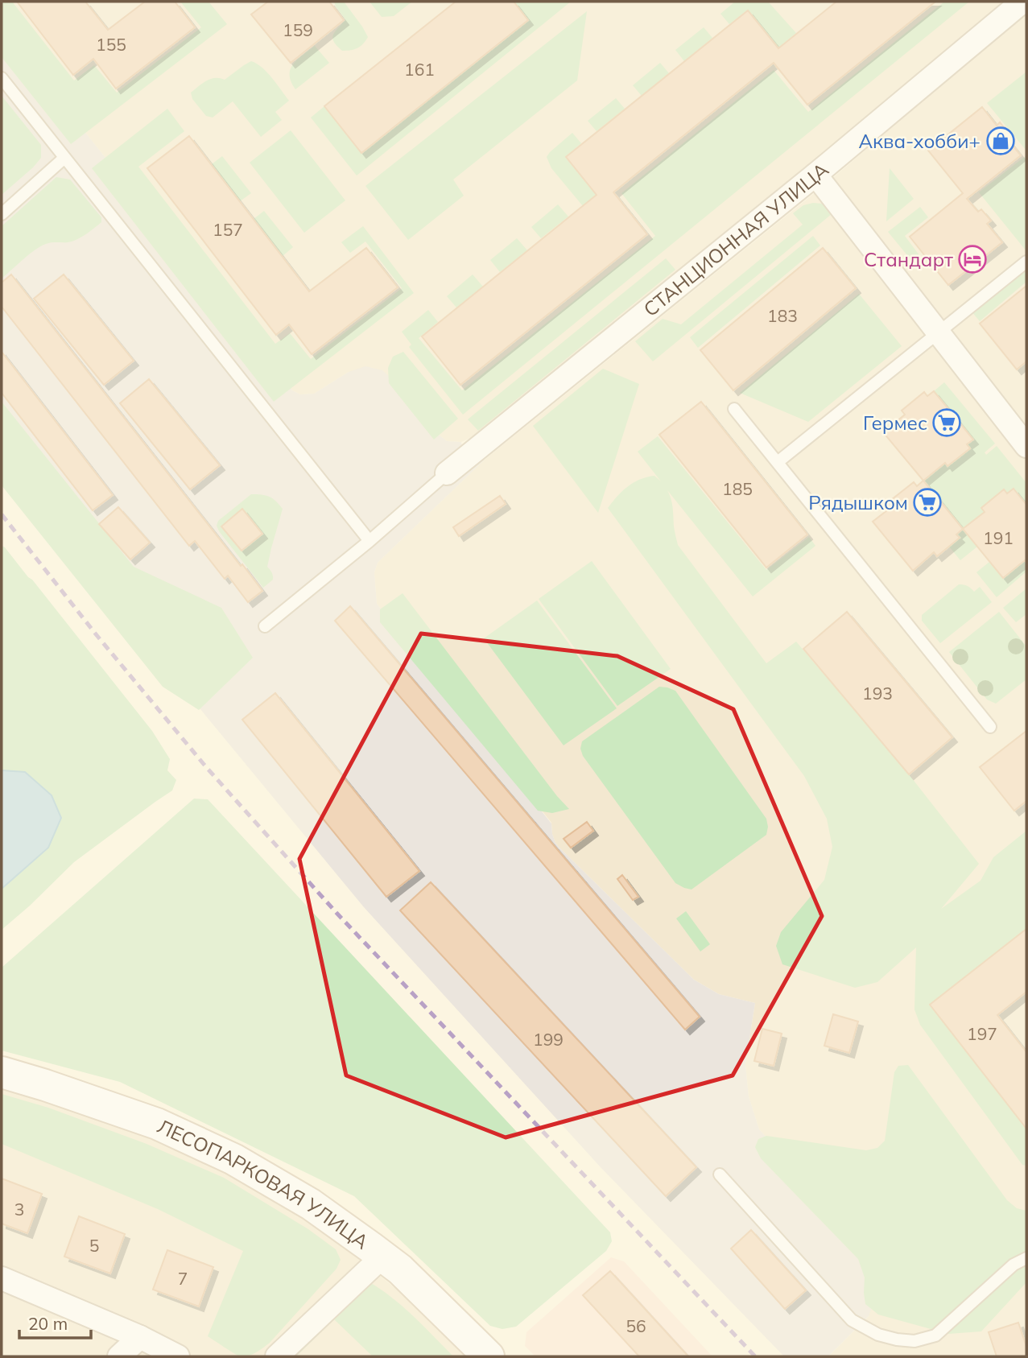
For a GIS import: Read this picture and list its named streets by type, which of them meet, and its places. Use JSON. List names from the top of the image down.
{
  "streets": {
    "street": ["СТАНЦИОННАЯ УЛИЦА", "ЛЕСОПАРКОВАЯ УЛИЦА"]
  },
  "places": {
    "shop": ["Аква-хобби+"],
    "hotel": ["Стандарт"],
    "supermarket": ["Гермес", "Рядышком"]
  },
  "house_numbers": [
    "159",
    "155",
    "161",
    "157",
    "183",
    "185",
    "191",
    "193",
    "197",
    "199",
    "3",
    "5",
    "7",
    "56"
  ],
  "scale_bar": "20 m"
}
